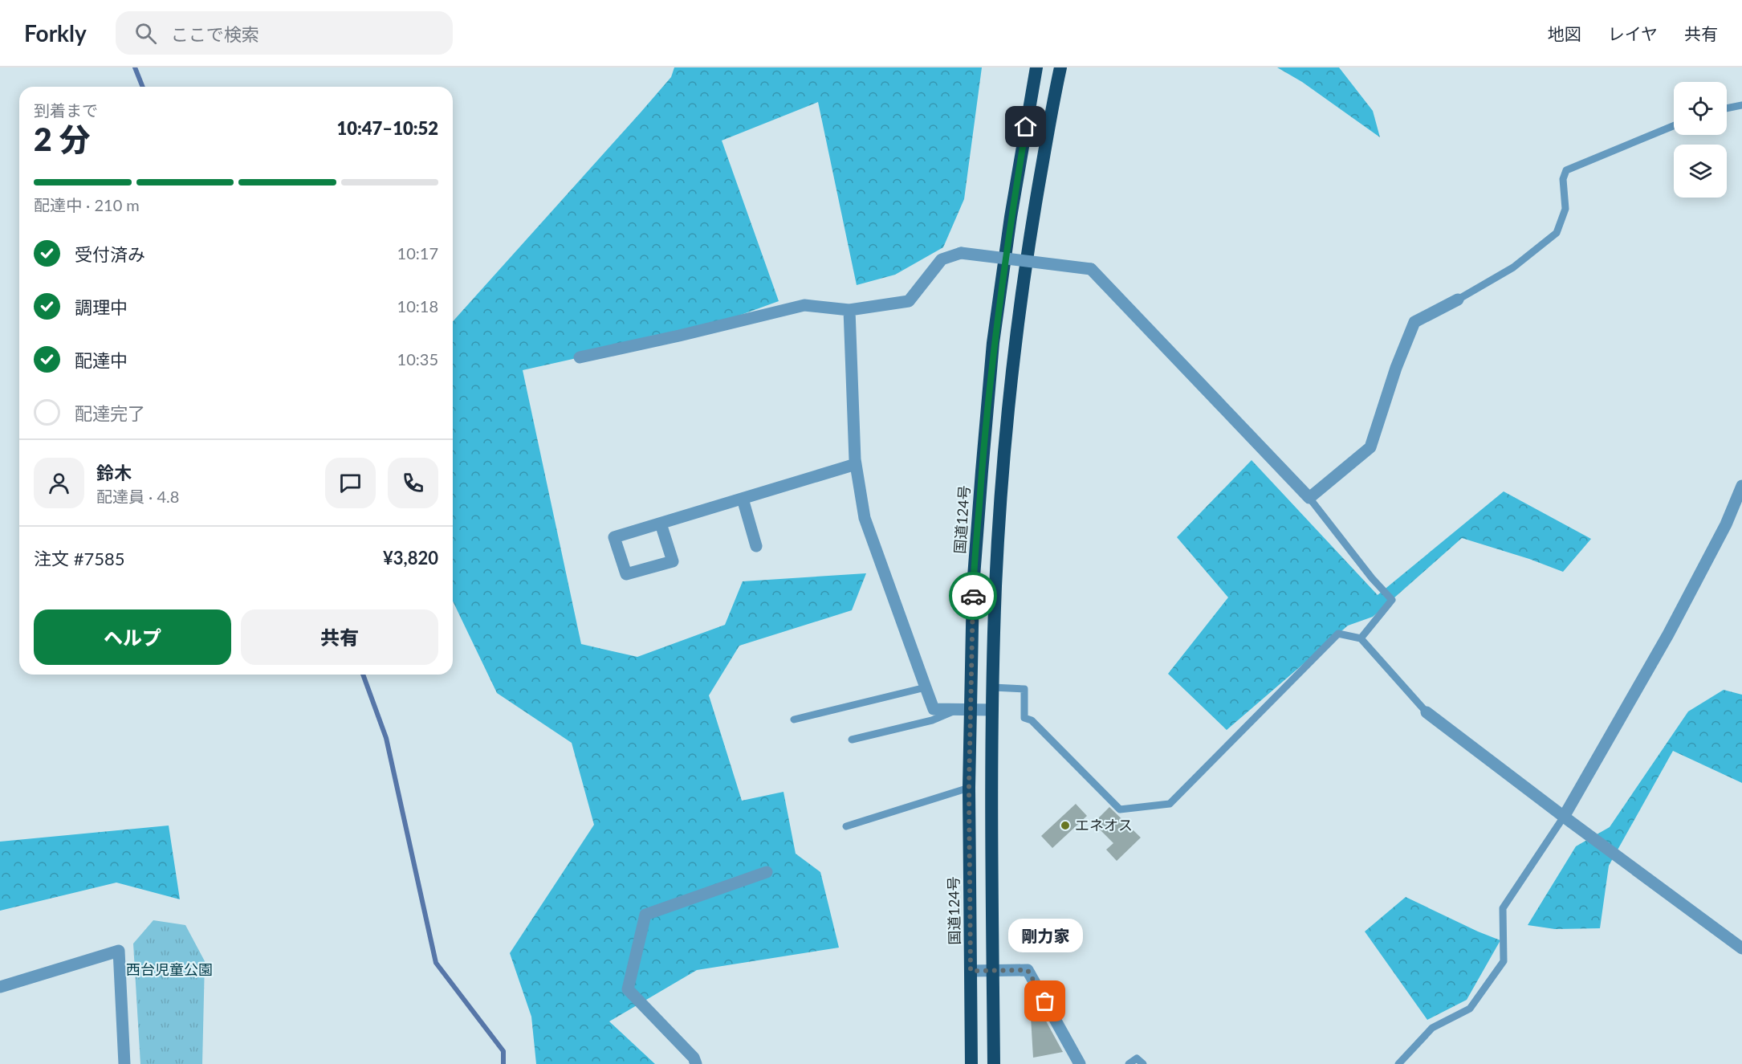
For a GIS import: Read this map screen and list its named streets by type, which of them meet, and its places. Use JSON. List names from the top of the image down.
{
  "streets": {
    "highway": ["国道124号"]
  },
  "parks": ["西台児童公園"],
  "places": ["エネオス", "剛力家"],
  "page": {
    "header": "Forkly",
    "search": "ここで検索",
    "nav": ["地図", "レイヤ", "共有"],
    "heading": ["2 分", "到着まで", "10:47–10:52"],
    "panel": [
      "鈴木",
      "配達員 · 4.8",
      "注文 #7585",
      "¥3,820"
    ],
    "bar": "配達中 · 210 m",
    "list": [
      ["受付済み", "10:17"],
      ["調理中", "10:18"],
      ["配達中", "10:35"],
      "配達完了"
    ],
    "buttons": ["ヘルプ", "共有"],
    "bubble": "剛力家"
  }
}
